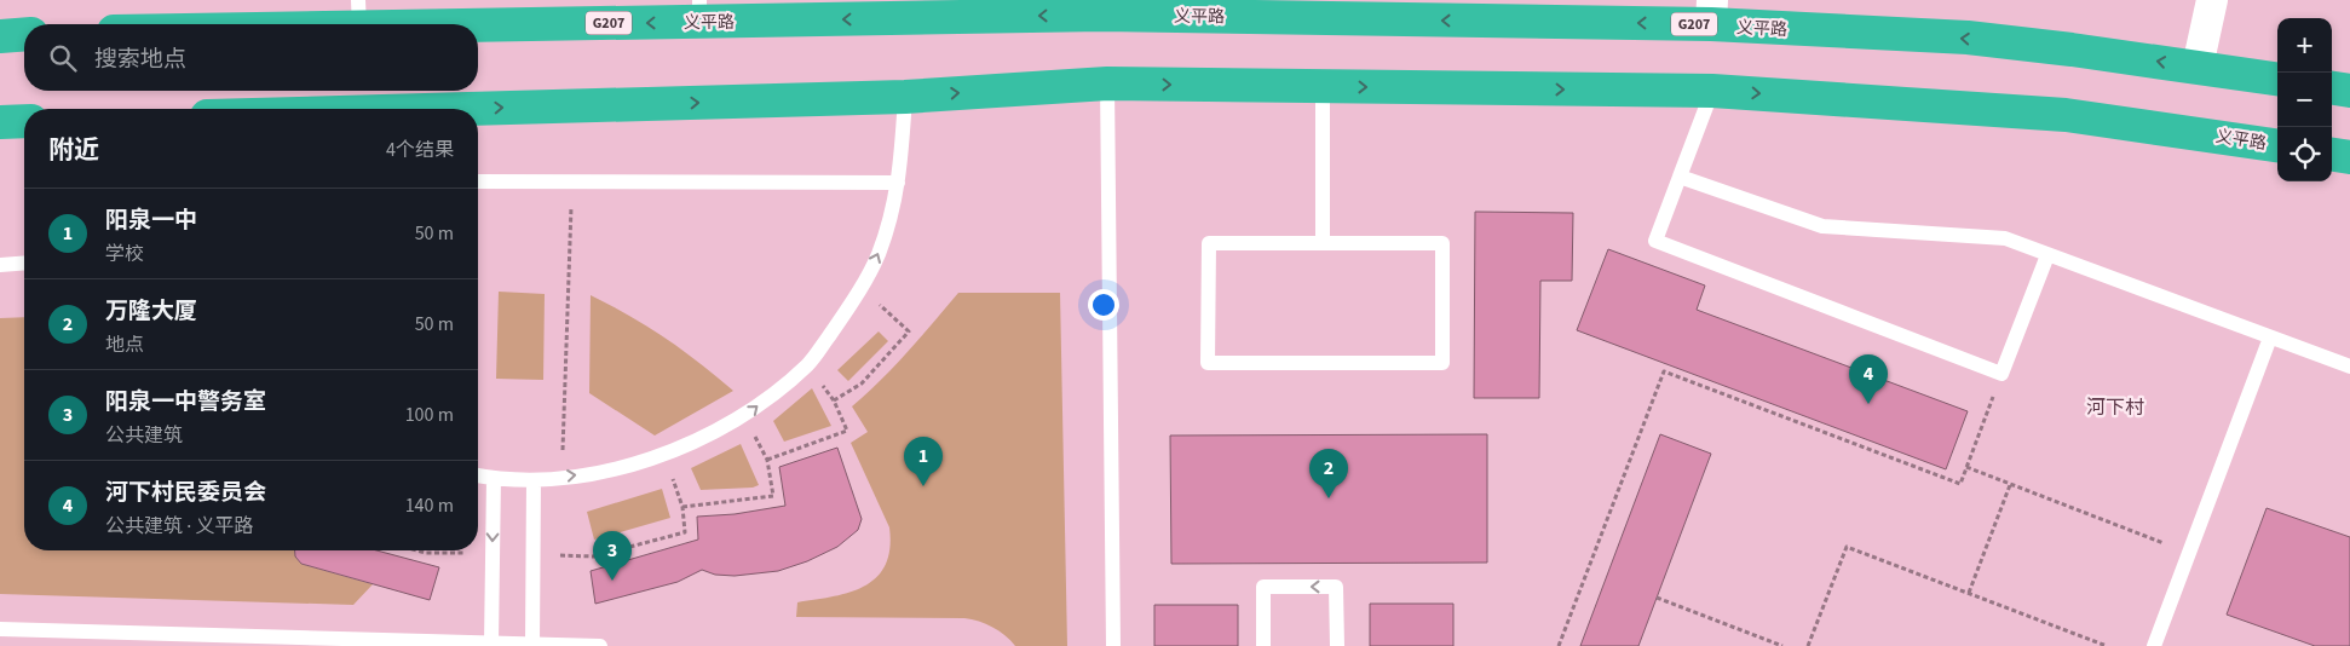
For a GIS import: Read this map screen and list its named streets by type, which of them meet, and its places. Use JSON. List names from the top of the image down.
{
  "streets": {
    "highway": ["义平路", "G207"]
  },
  "districts": ["河下村"],
  "page": {
    "map_buttons": ["+", "−"],
    "search": "搜索地点",
    "heading": ["附近", "4个结果"],
    "list": [
      {
        "mark": "1",
        "name": "阳泉一中",
        "note": "学校",
        "value": "50 m"
      },
      {
        "mark": "2",
        "name": "万隆大厦",
        "note": "地点",
        "value": "50 m"
      },
      {
        "mark": "3",
        "name": "阳泉一中警务室",
        "note": "公共建筑",
        "value": "100 m"
      },
      {
        "mark": "4",
        "name": "河下村民委员会",
        "note": "公共建筑 · 义平路",
        "value": "140 m"
      }
    ],
    "pins": [
      "4",
      "1",
      "2",
      "3"
    ]
  }
}
